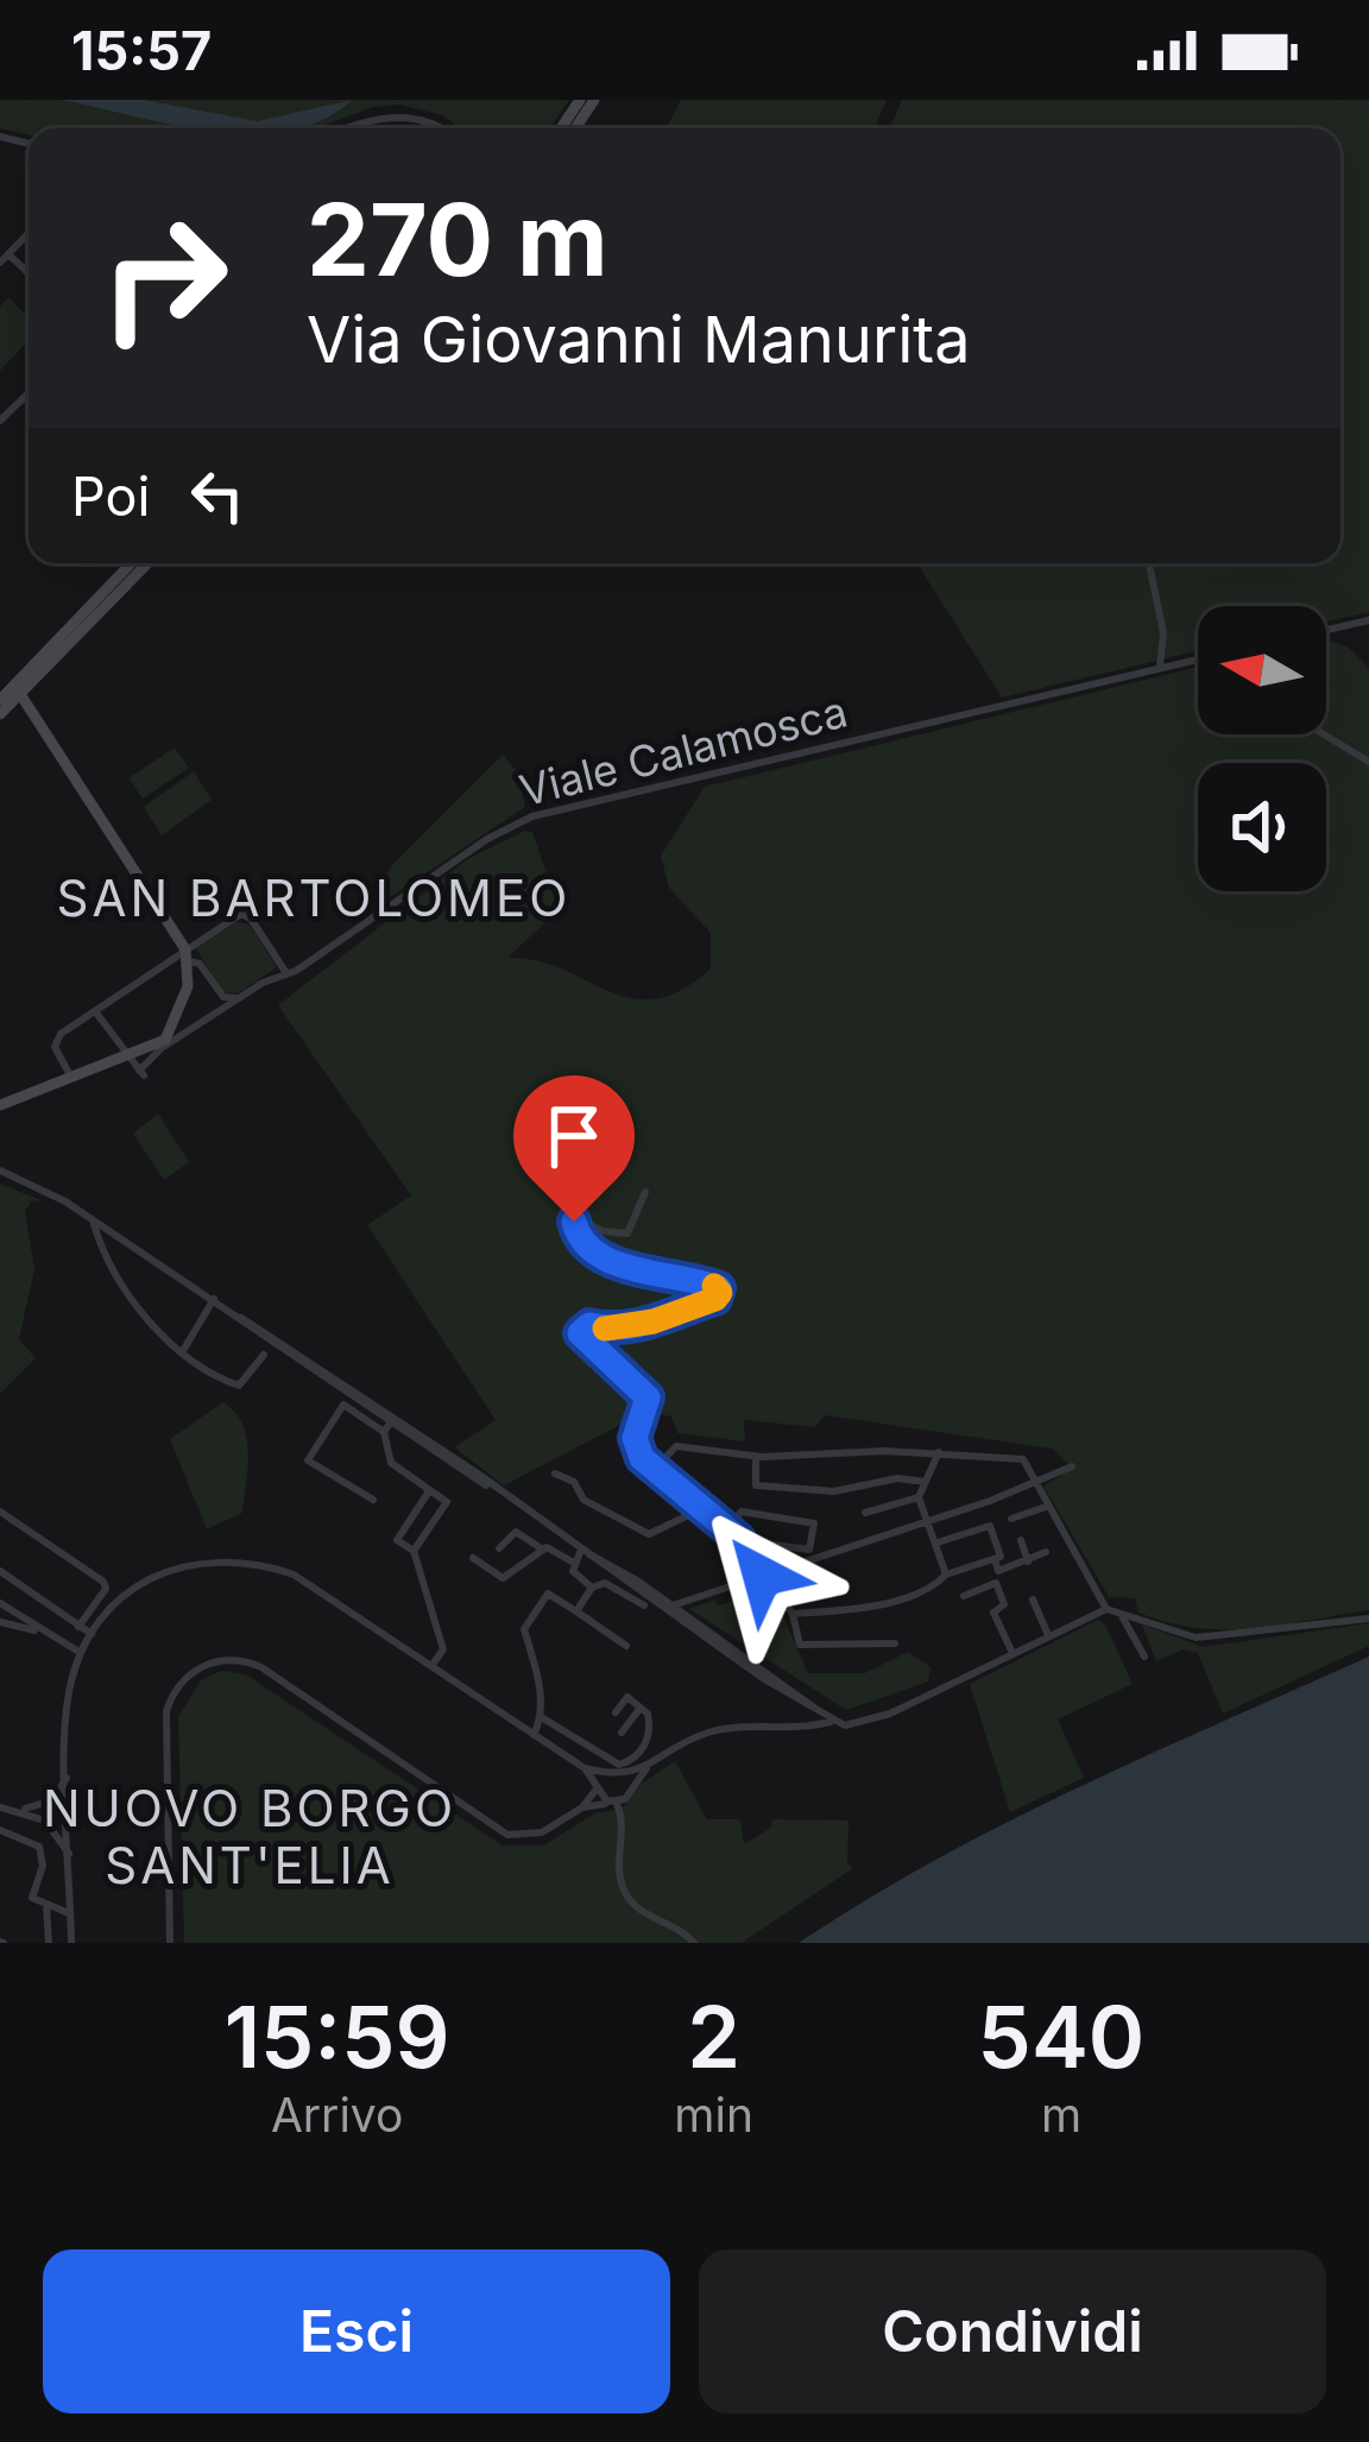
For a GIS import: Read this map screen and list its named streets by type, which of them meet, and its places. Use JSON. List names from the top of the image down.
{
  "streets": {
    "street": ["Viale Calamosca"]
  },
  "districts": ["SAN BARTOLOMEO", "NUOVO BORGO SANT'ELIA"],
  "north": "left",
  "page": {
    "status": "15:57",
    "turn": ["270 m", "Via Giovanni Manurita"],
    "then": "Poi",
    "eta": [
      "15:59",
      "Arrivo",
      "2",
      "min",
      "540",
      "m"
    ],
    "buttons": ["Esci", "Condividi"]
  }
}
